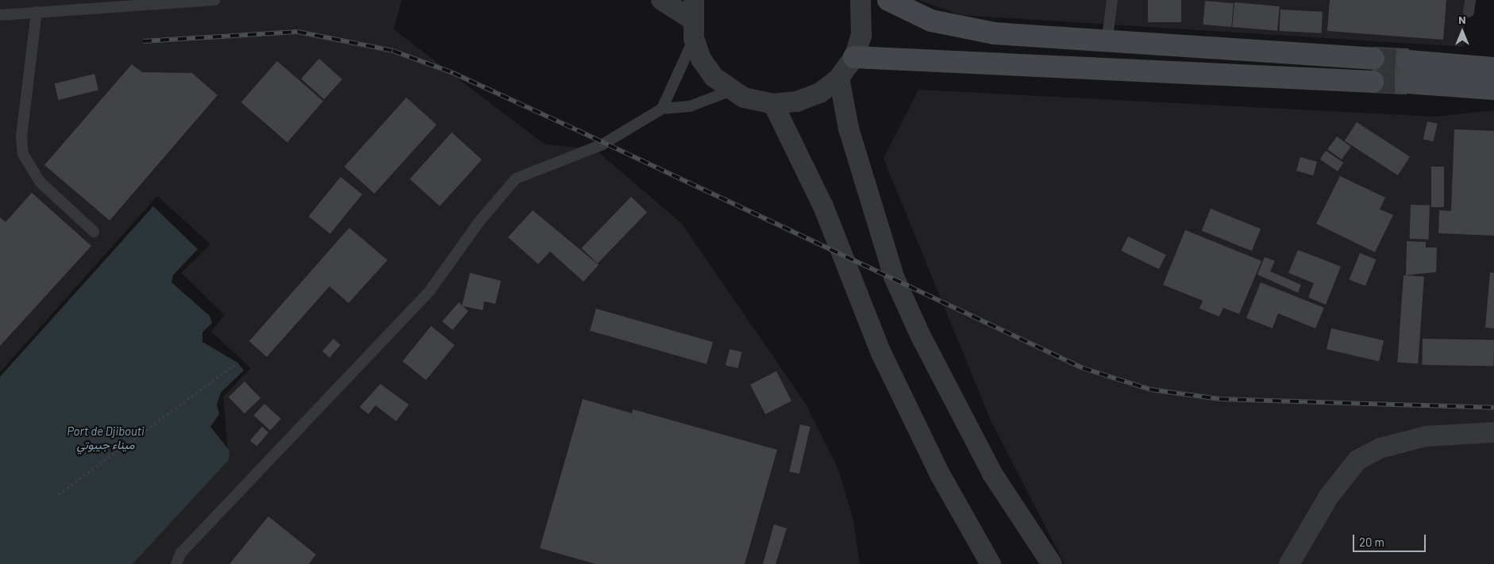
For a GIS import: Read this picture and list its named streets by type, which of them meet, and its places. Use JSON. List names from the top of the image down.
{
  "water": ["Port de Djibouti ميناء جيبوتي"],
  "scale_bar": "20 m",
  "north": "top"
}
